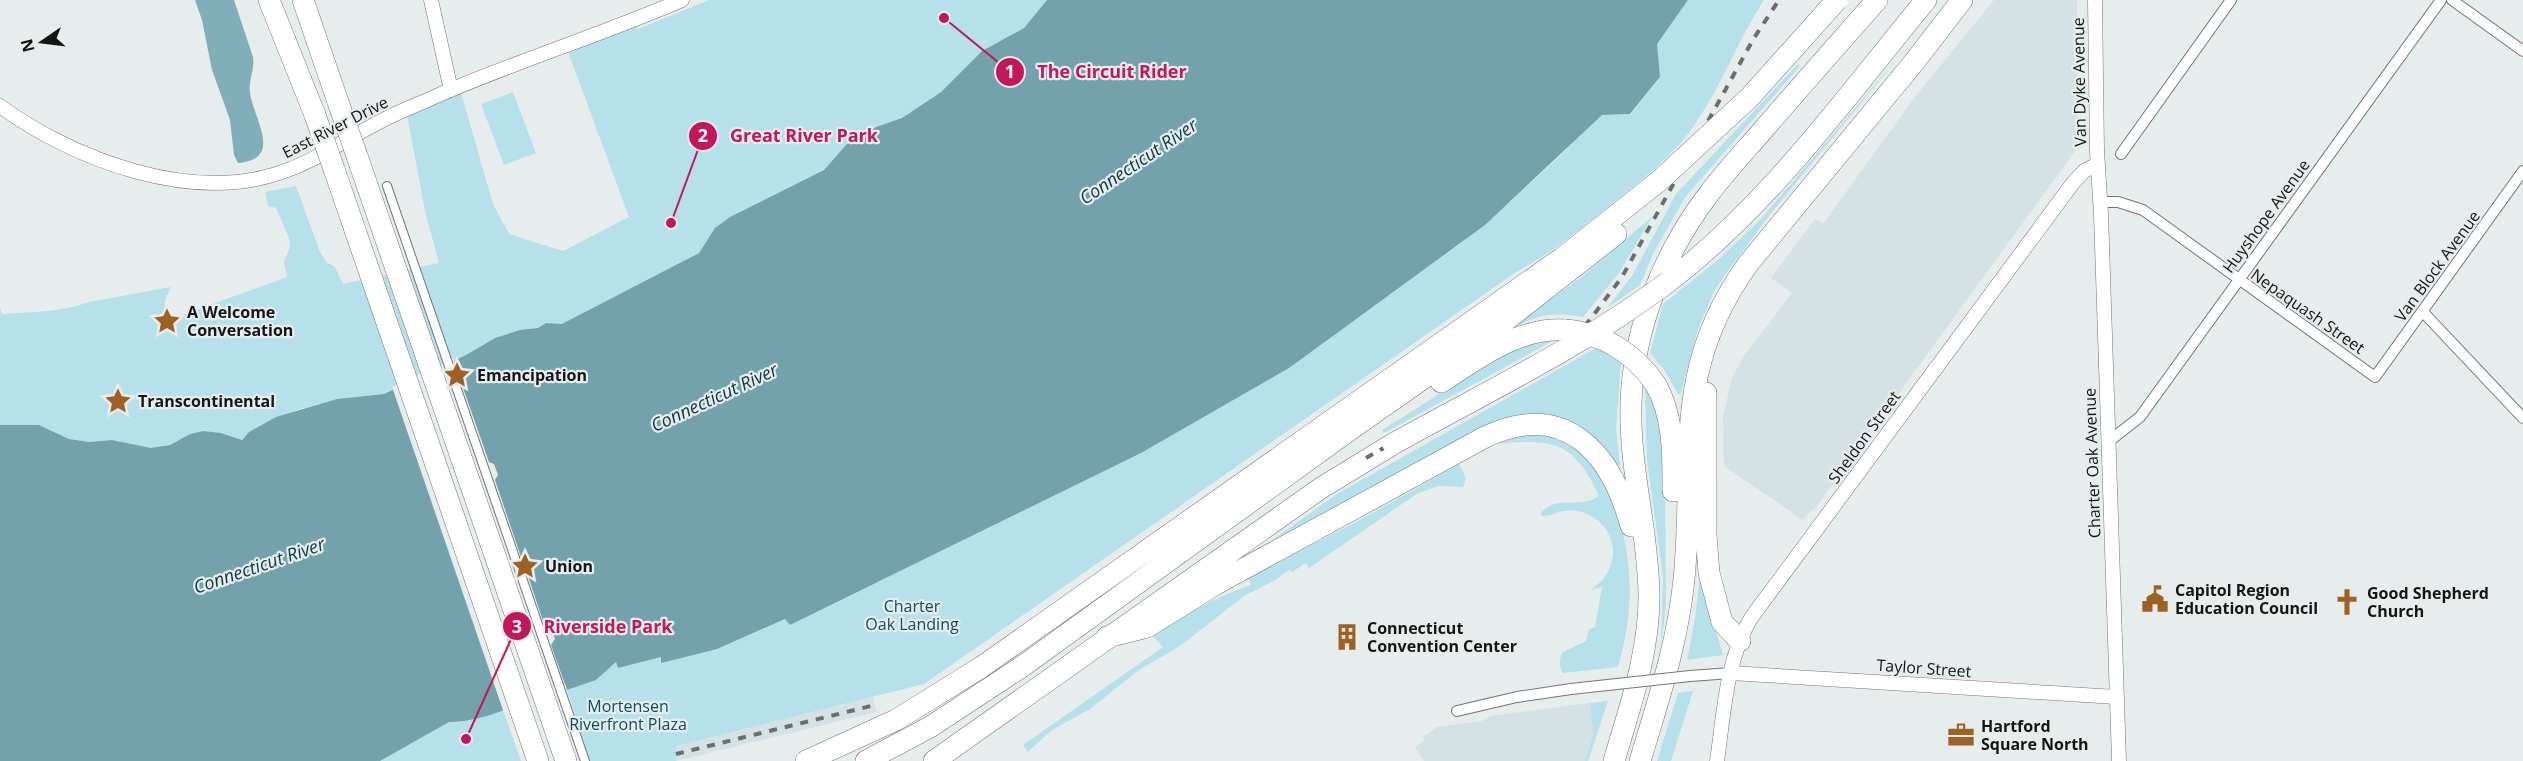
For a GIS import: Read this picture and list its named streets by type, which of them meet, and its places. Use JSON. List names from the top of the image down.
{
  "streets": {
    "street": [
      "Van Dyke Avenue",
      "East River Drive",
      "Huyshope Avenue",
      "Van Block Avenue",
      "Nepaquash Street",
      "Sheldon Street",
      "Charter Oak Avenue",
      "Taylor Street"
    ]
  },
  "crossings": [
    ["Van Dyke Avenue", "Sheldon Street"],
    ["Van Dyke Avenue", "Charter Oak Avenue"],
    ["Huyshope Avenue", "Nepaquash Street"],
    ["Huyshope Avenue", "Charter Oak Avenue"],
    ["Van Block Avenue", "Nepaquash Street"],
    ["Nepaquash Street", "Charter Oak Avenue"],
    ["Sheldon Street", "Charter Oak Avenue"],
    ["Sheldon Street", "Taylor Street"],
    ["Charter Oak Avenue", "Taylor Street"]
  ],
  "water": ["Connecticut River"],
  "parks": ["Charter Oak Landing", "Mortensen Riverfront Plaza"],
  "places": {
    "other": ["The Circuit Rider", "Great River Park", "Riverside Park"],
    "place": [
      "A Welcome Conversation",
      "Emancipation",
      "Transcontinental",
      "Union"
    ],
    "public building": ["Capitol Region Education Council"],
    "church": ["Good Shepherd Church"],
    "building": ["Connecticut Convention Center"],
    "office": ["Hartford Square North"]
  },
  "north": "left"
}
